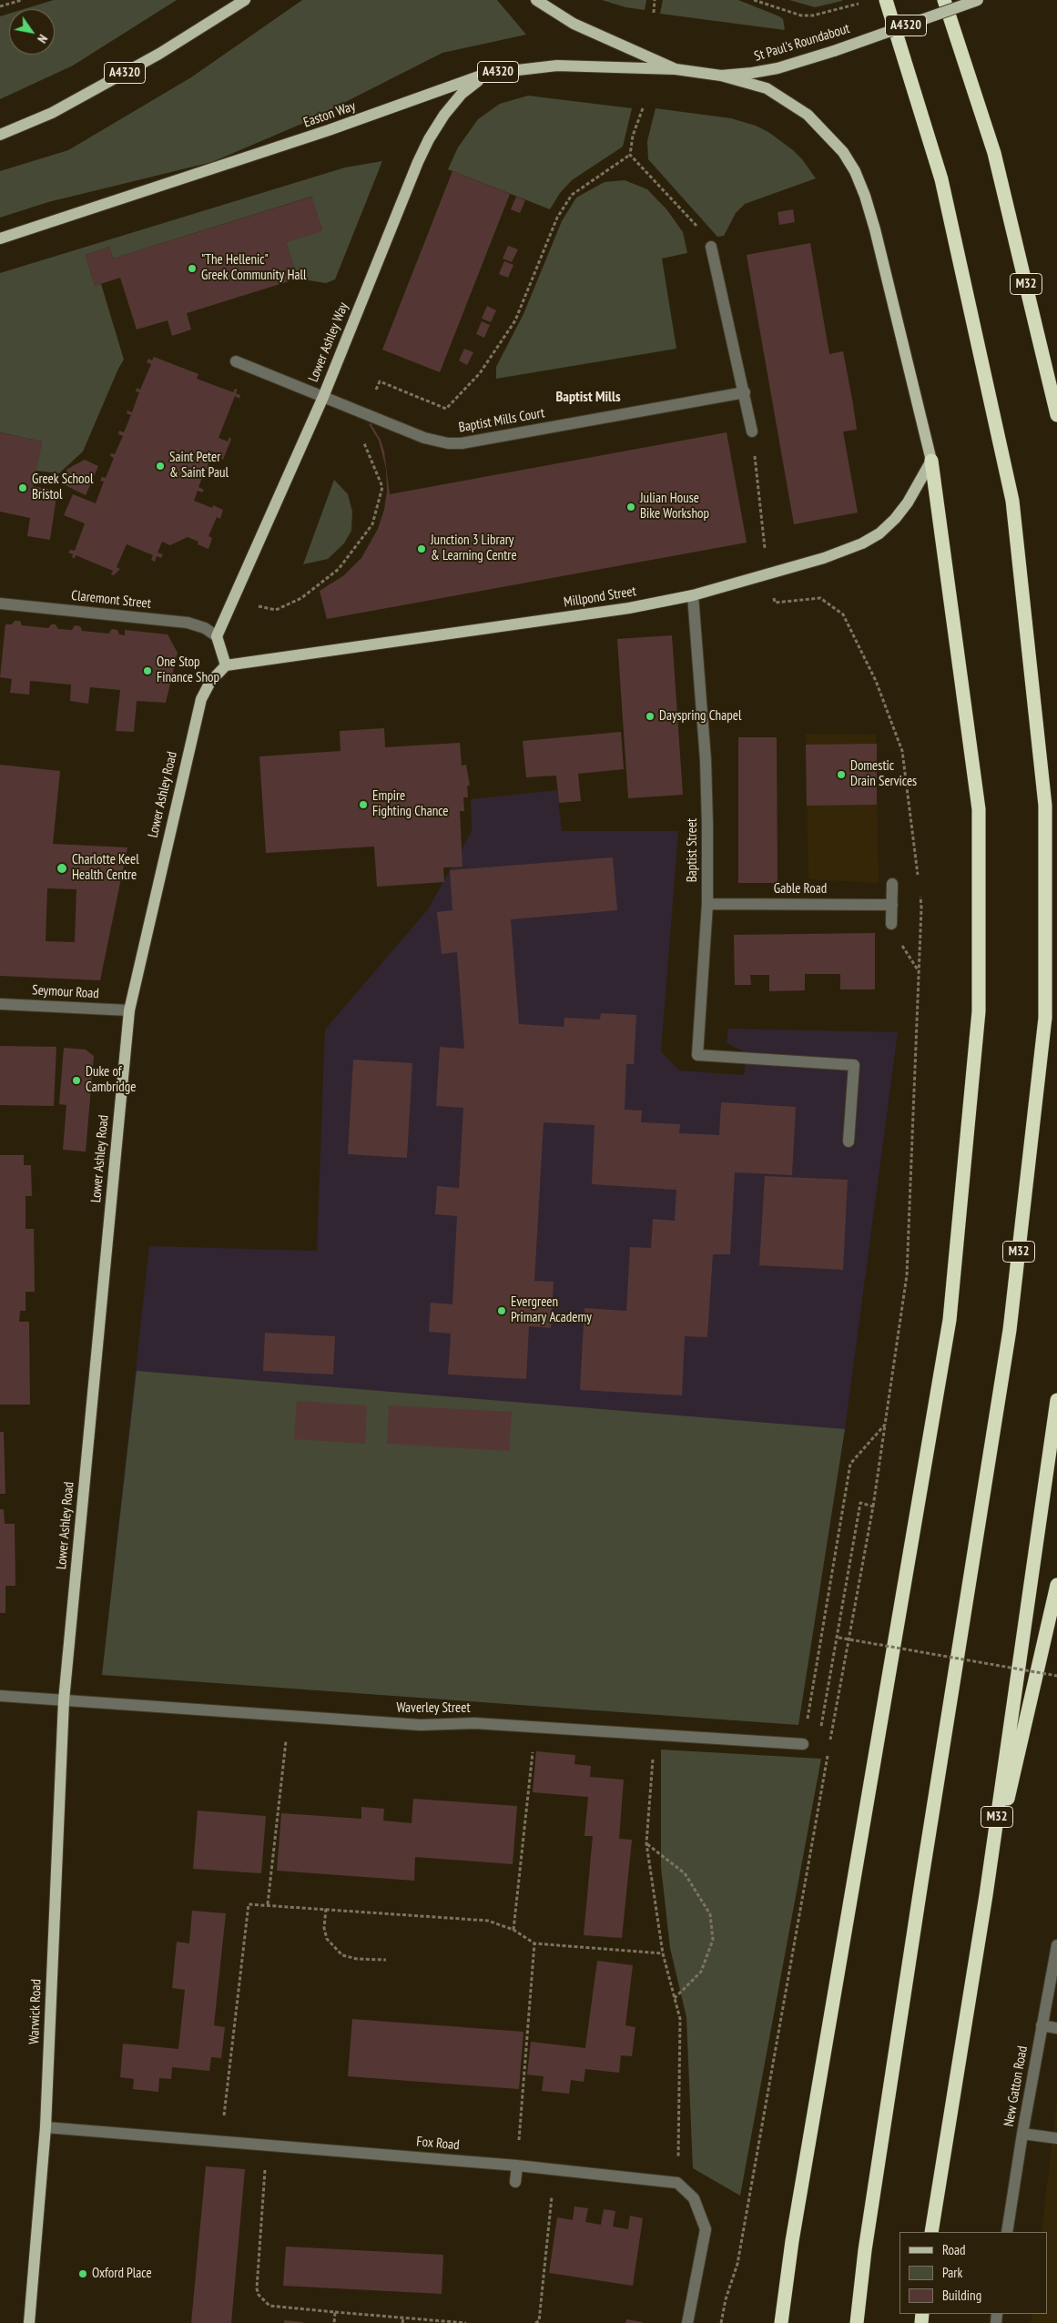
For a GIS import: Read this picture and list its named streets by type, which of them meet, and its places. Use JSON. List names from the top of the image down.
{
  "streets": {
    "highway": ["M32"],
    "main road": [
      "A4320",
      "St Paul's Roundabout",
      "Easton Way",
      "Lower Ashley Way",
      "Millpond Street",
      "Lower Ashley Road",
      "Warwick Road"
    ],
    "street": [
      "Baptist Mills Court",
      "Claremont Street",
      "Baptist Street",
      "Gable Road",
      "Seymour Road",
      "Waverley Street",
      "New Gatton Road",
      "Fox Road"
    ]
  },
  "crossings": [
    ["St Paul's Roundabout", "Easton Way"],
    ["Easton Way", "Lower Ashley Way"],
    ["Lower Ashley Way", "Baptist Mills Court"],
    ["Lower Ashley Way", "Claremont Street"],
    ["Millpond Street", "Lower Ashley Road"],
    ["Millpond Street", "Baptist Street"],
    ["Lower Ashley Road", "Seymour Road"],
    ["Lower Ashley Road", "Waverley Street"],
    ["Lower Ashley Road", "Warwick Road"],
    ["Baptist Street", "Gable Road"],
    ["Waverley Street", "Warwick Road"],
    ["Warwick Road", "Fox Road"]
  ],
  "districts": ["Baptist Mills"],
  "places": [
    "\"The Hellenic\" Greek Community Hall",
    "Saint Peter & Saint Paul",
    "Greek School Bristol",
    "Julian House Bike Workshop",
    "Junction 3 Library & Learning Centre",
    "One Stop Finance Shop",
    "Dayspring Chapel",
    "Domestic Drain Services",
    "Empire Fighting Chance",
    "Charlotte Keel Health Centre",
    "Duke of Cambridge",
    "Evergreen Primary Academy",
    "Oxford Place"
  ],
  "legend": ["Road", "Park", "Building"],
  "north": "bottom right"
}
